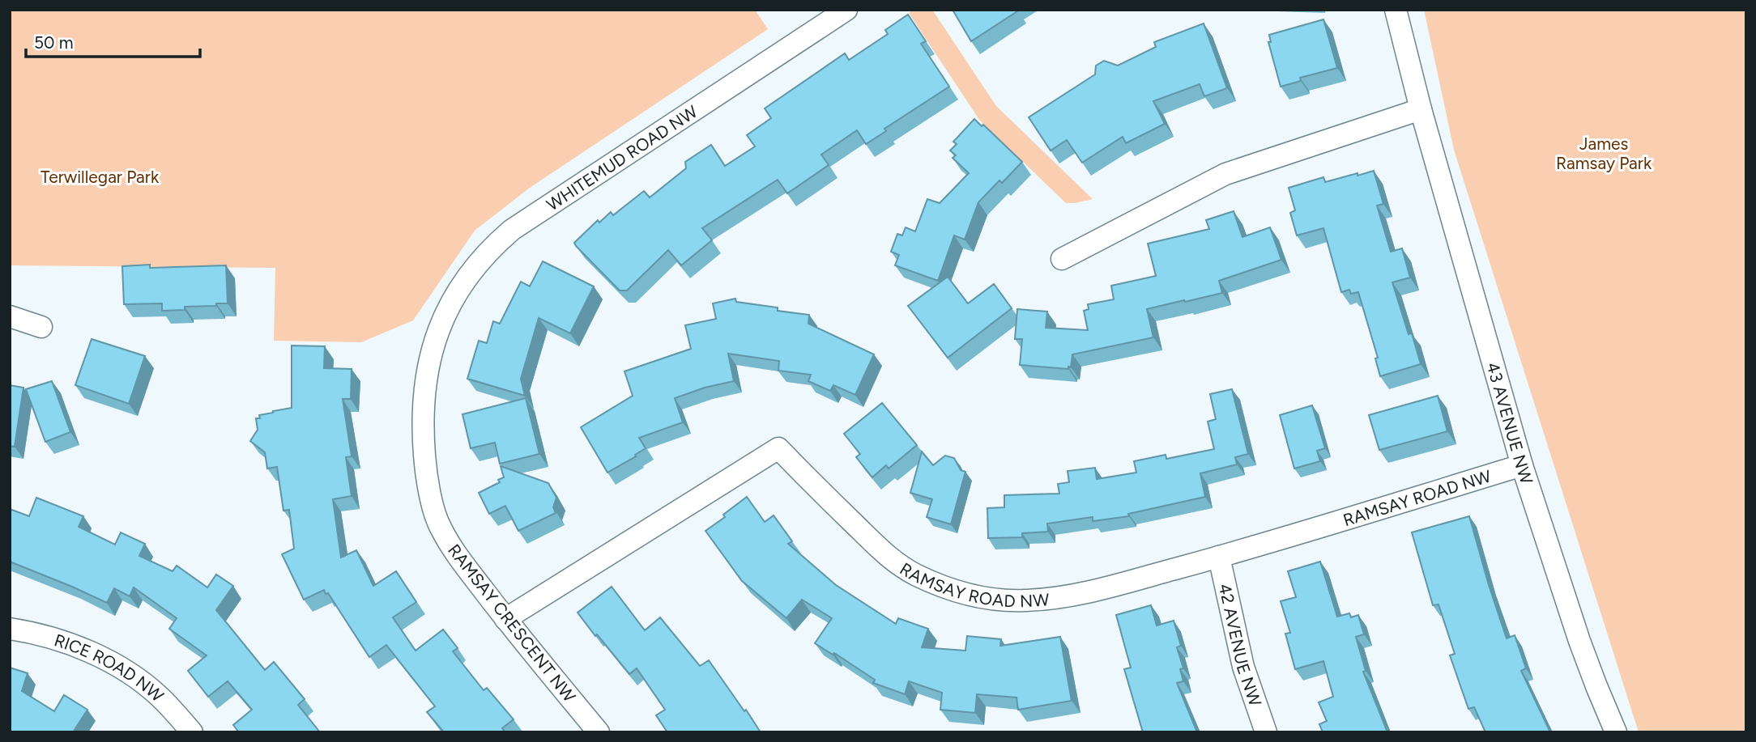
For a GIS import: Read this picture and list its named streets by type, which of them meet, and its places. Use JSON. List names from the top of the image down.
{
  "streets": {
    "street": [
      "WHITEMUD ROAD NW",
      "43 AVENUE NW",
      "RAMSAY ROAD NW",
      "RAMSAY CRESCENT NW",
      "42 AVENUE NW",
      "RICE ROAD NW"
    ]
  },
  "crossings": [
    ["WHITEMUD ROAD NW", "RAMSAY CRESCENT NW"],
    ["43 AVENUE NW", "RAMSAY ROAD NW"],
    ["RAMSAY ROAD NW", "RAMSAY CRESCENT NW"],
    ["RAMSAY ROAD NW", "42 AVENUE NW"]
  ],
  "parks": ["James Ramsay Park", "Terwillegar Park"],
  "scale_bar": "50 m"
}
